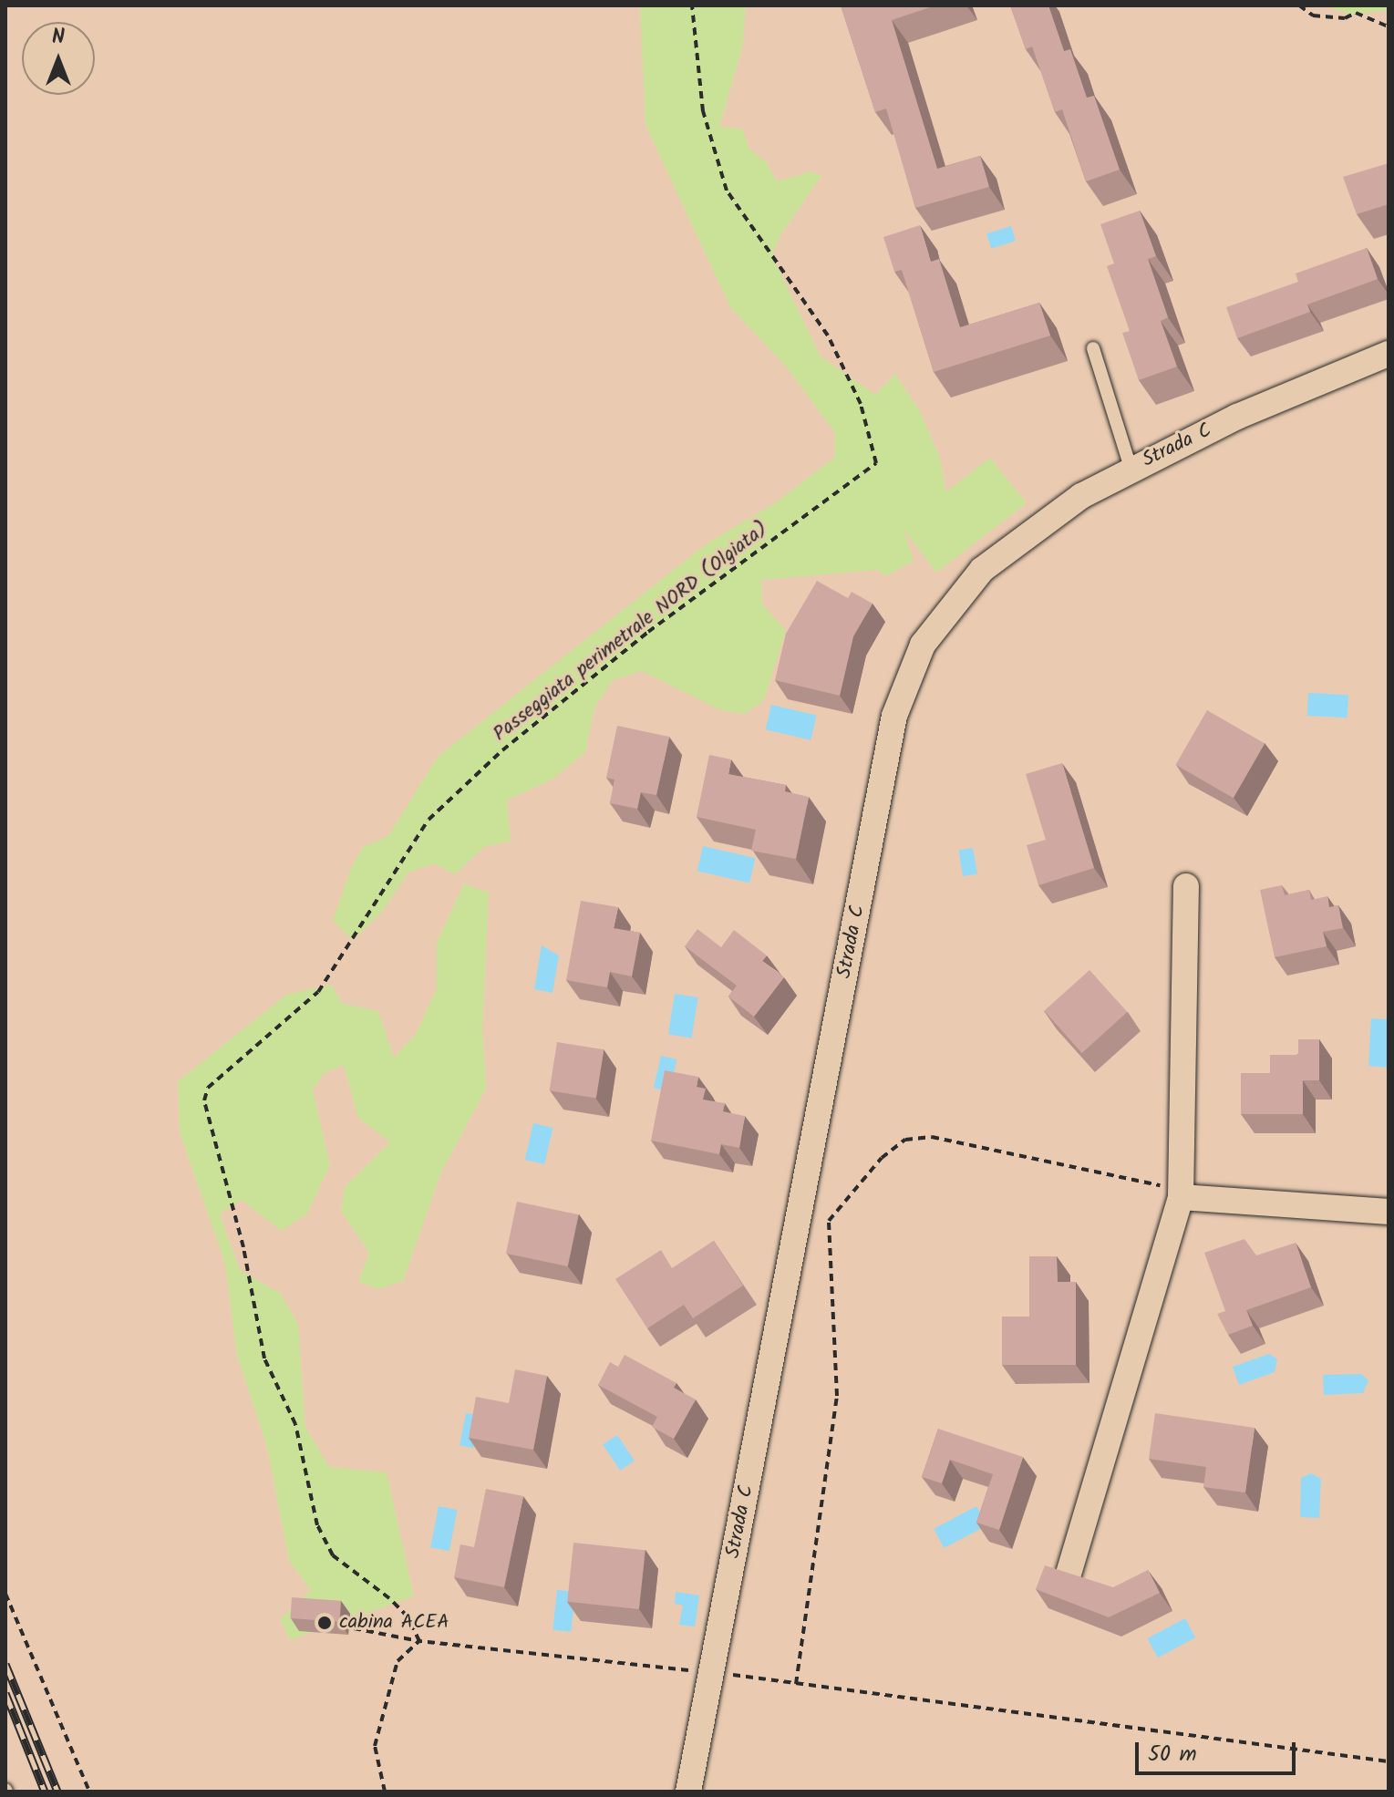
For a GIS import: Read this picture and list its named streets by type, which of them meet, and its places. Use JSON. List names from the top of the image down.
{
  "streets": {
    "street": ["Strada C"],
    "path": ["Passeggiata perimetrale NORD (Olgiata)"]
  },
  "places": ["cabina ACEA"],
  "scale_bar": "50 m",
  "north": "top"
}
